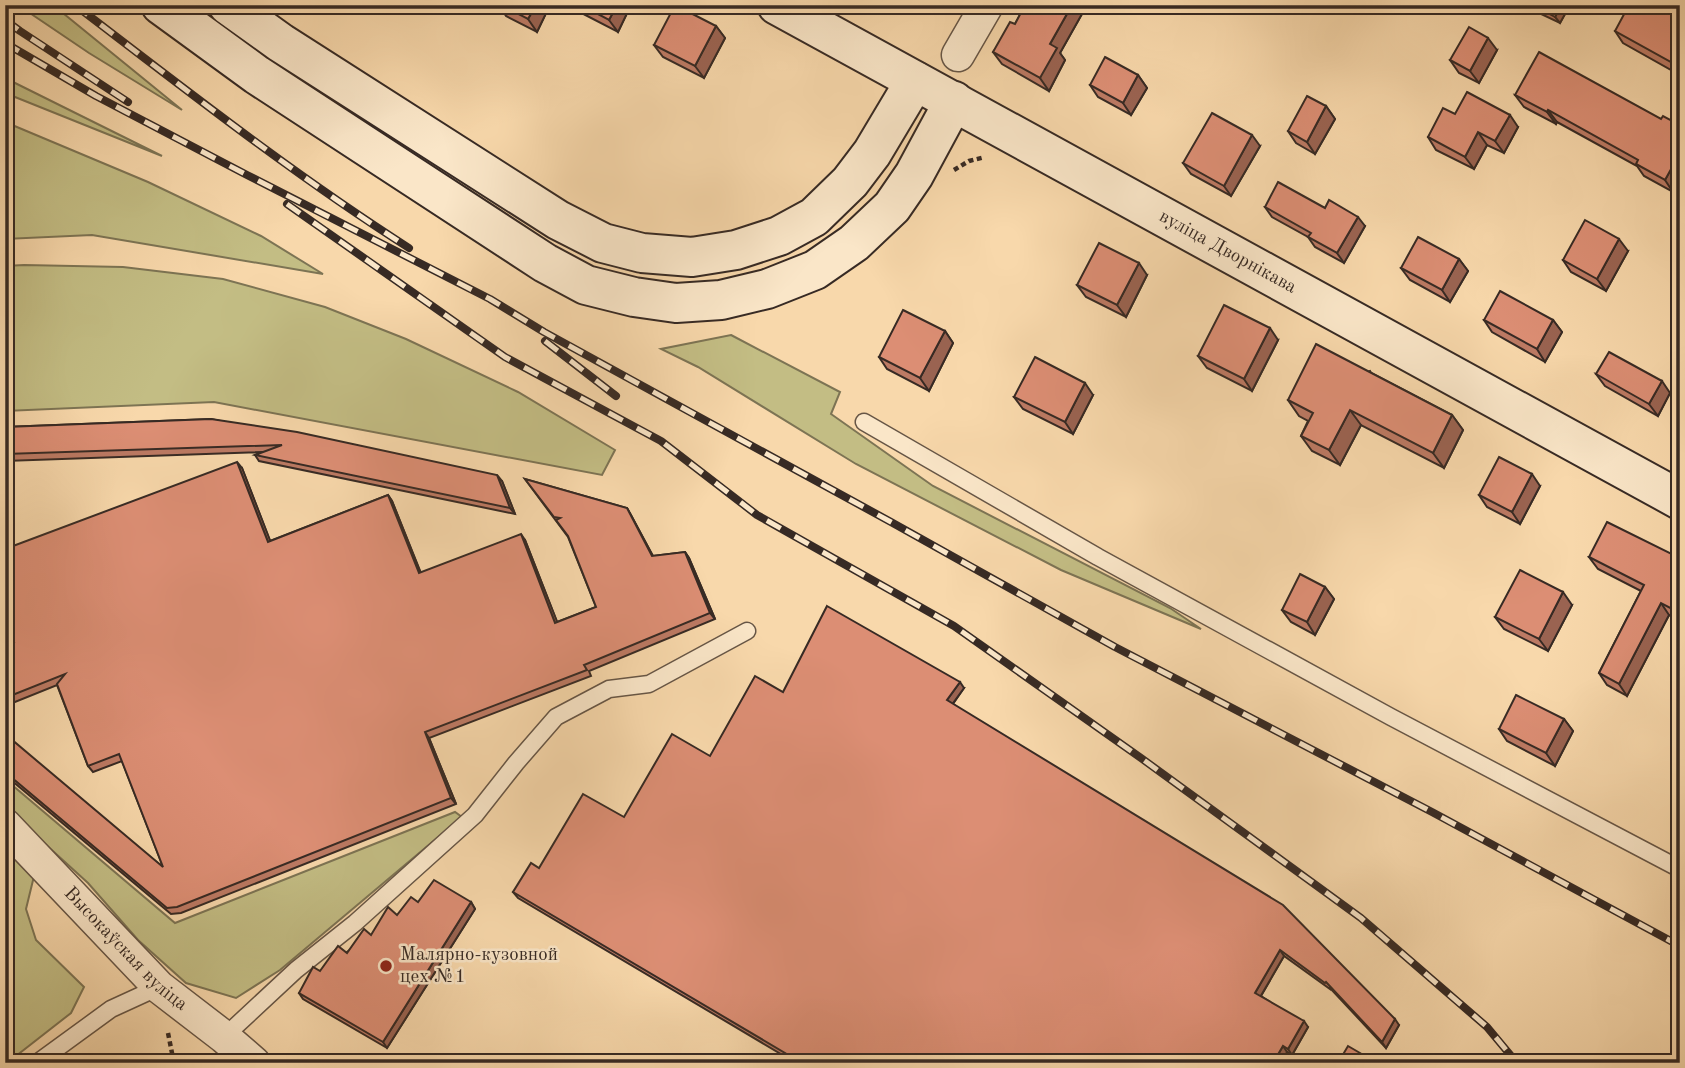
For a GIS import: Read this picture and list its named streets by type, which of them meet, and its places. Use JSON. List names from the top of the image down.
{
  "streets": {
    "main road": ["вуліца Дворнікава"],
    "street": ["Высокаўская вуліца"]
  },
  "places": ["Малярно-кузовной цех №1"]
}
